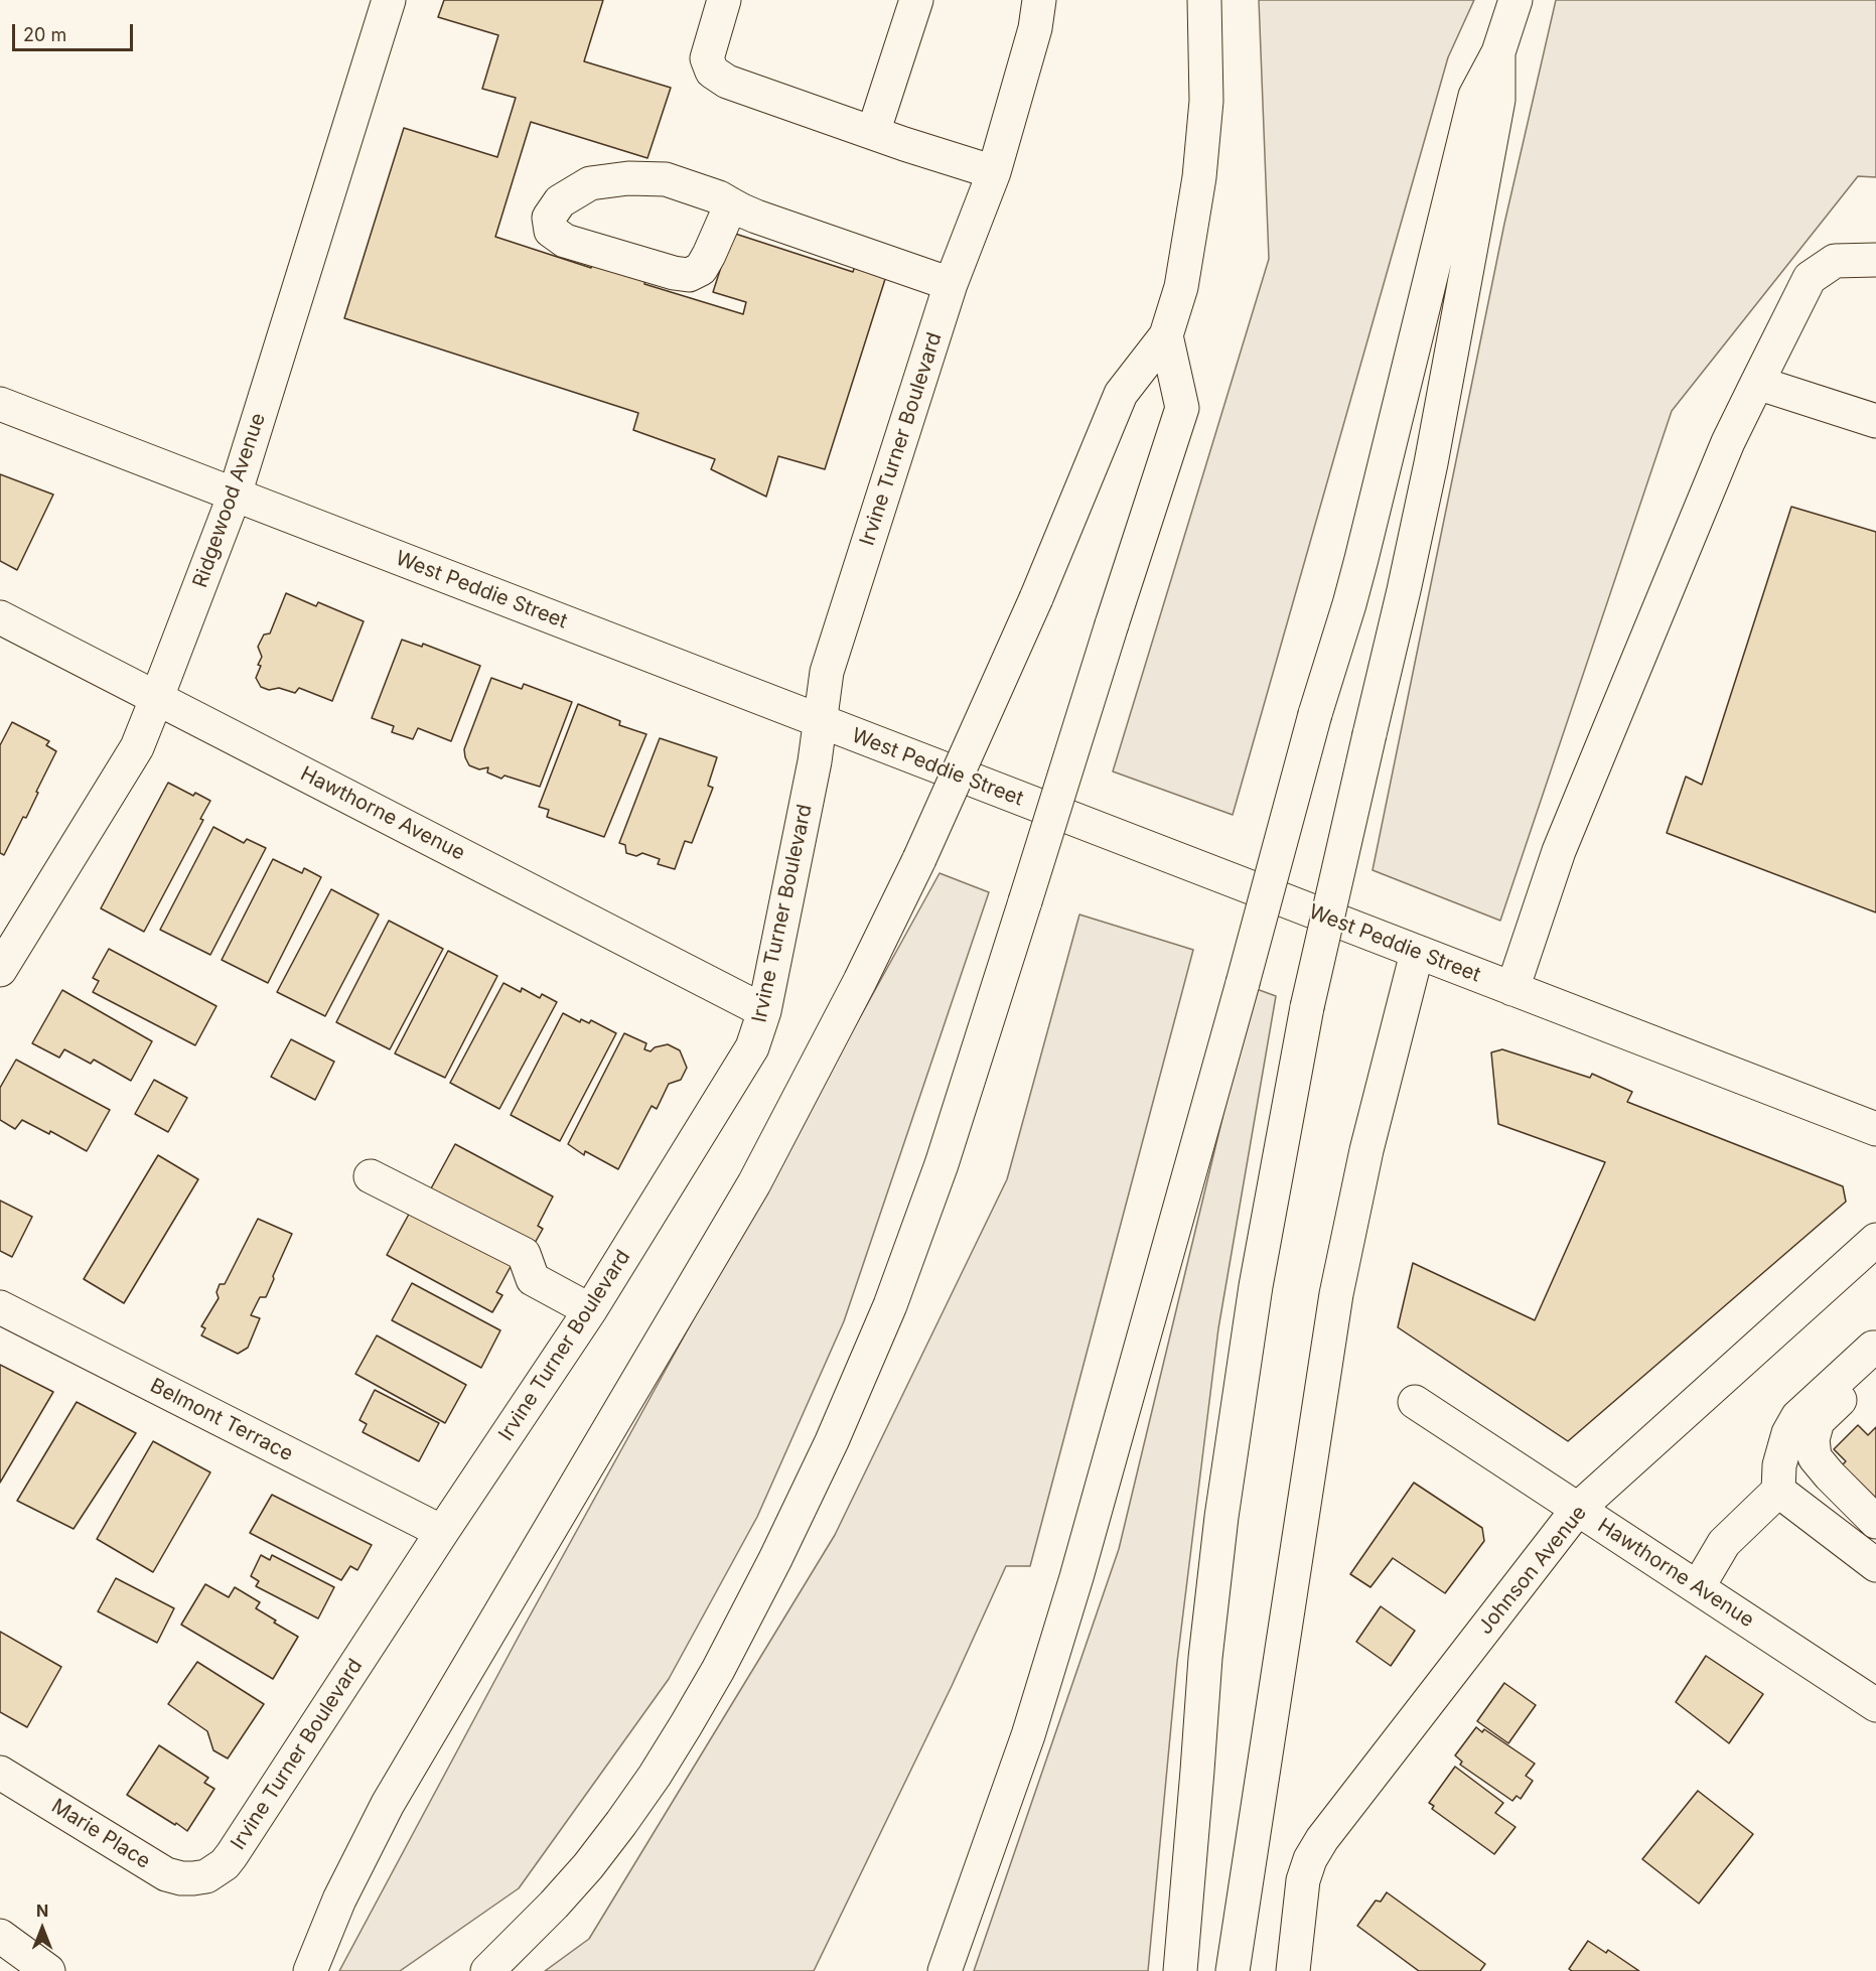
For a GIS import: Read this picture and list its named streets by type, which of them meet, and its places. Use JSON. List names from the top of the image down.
{
  "streets": {
    "main road": [
      "Irvine Turner Boulevard",
      "Ridgewood Avenue",
      "West Peddie Street",
      "Hawthorne Avenue",
      "Belmont Terrace",
      "Johnson Avenue",
      "Marie Place"
    ]
  },
  "crossings": [
    ["Irvine Turner Boulevard", "West Peddie Street"],
    ["Irvine Turner Boulevard", "Hawthorne Avenue"],
    ["Irvine Turner Boulevard", "Belmont Terrace"],
    ["Irvine Turner Boulevard", "Marie Place"],
    ["Ridgewood Avenue", "West Peddie Street"],
    ["Ridgewood Avenue", "Hawthorne Avenue"],
    ["Hawthorne Avenue", "Johnson Avenue"]
  ],
  "scale_bar": "20 m",
  "north": "top"
}
